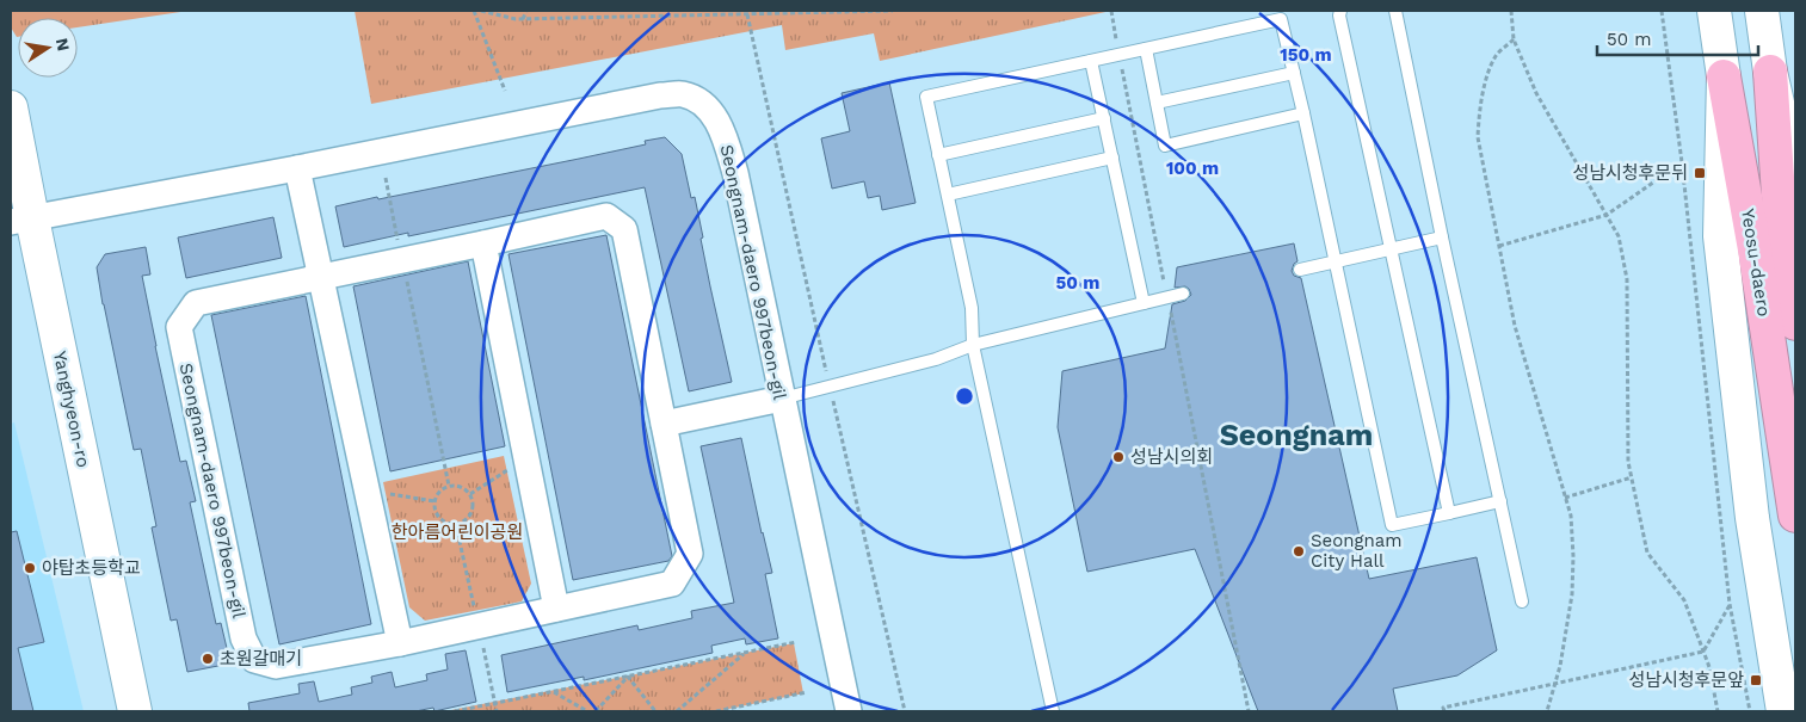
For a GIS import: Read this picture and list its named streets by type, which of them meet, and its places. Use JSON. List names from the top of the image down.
{
  "streets": {
    "highway": ["Yeosu-daero"],
    "main road": ["Yanghyeon-ro"],
    "street": ["Seongnam-daero 997beon-gil"]
  },
  "crossings": [
    ["Seongnam-daero 997beon-gil", "Yanghyeon-ro"]
  ],
  "districts": ["Seongnam"],
  "parks": ["한아름어린이공원"],
  "places": {
    "transit": ["성남시청후문뒤", "성남시청후문앞"],
    "other": [
      "성남시의회",
      "Seongnam City Hall",
      "야탑초등학교",
      "초원갈매기"
    ]
  },
  "scale_bar": "50 m",
  "north": "right",
  "rings": ["150 m", "100 m", "50 m"]
}
